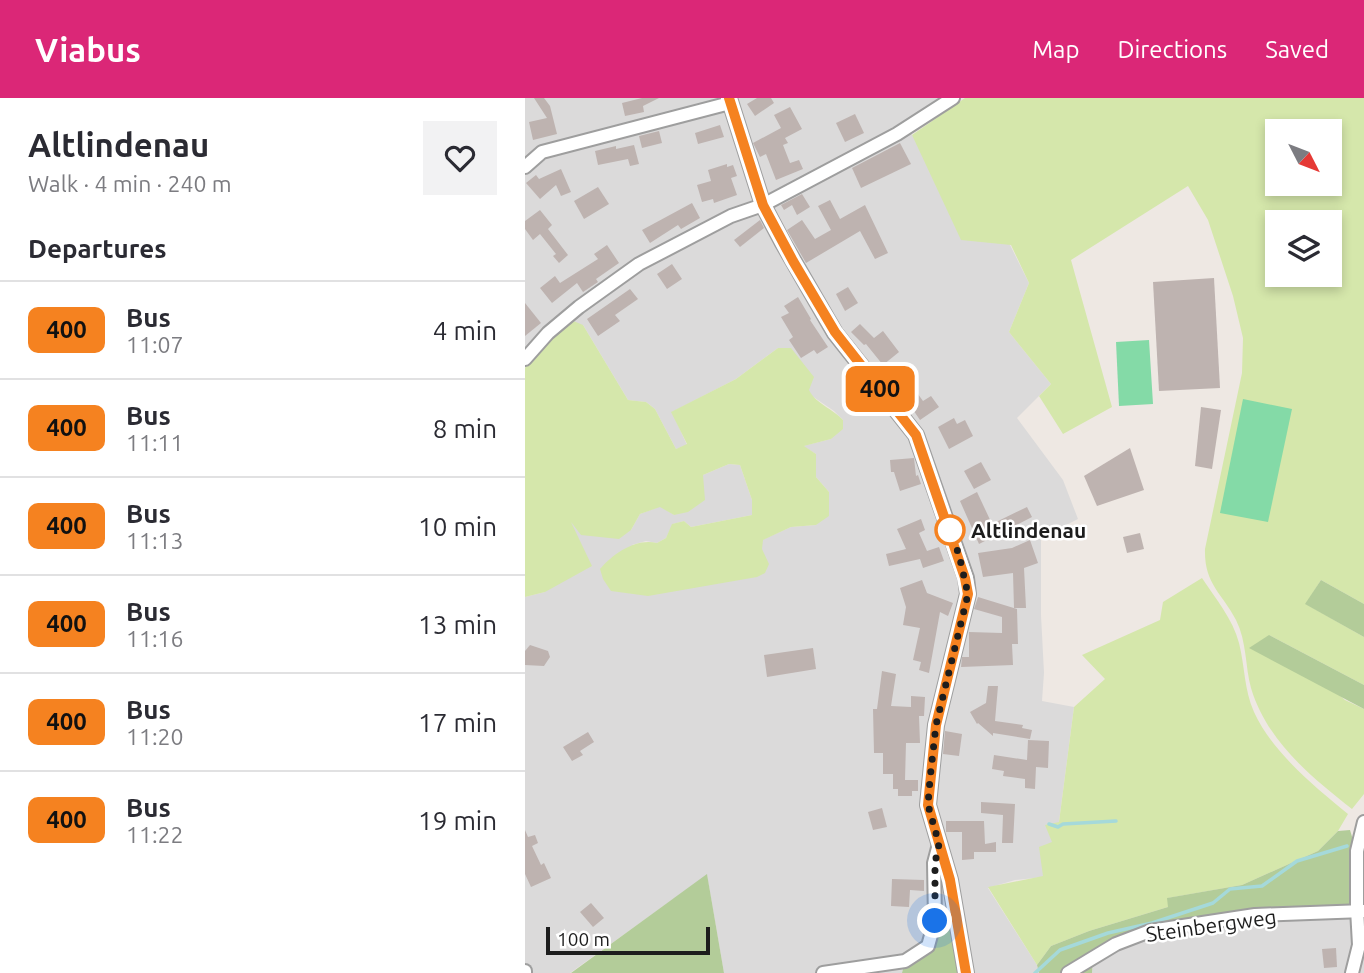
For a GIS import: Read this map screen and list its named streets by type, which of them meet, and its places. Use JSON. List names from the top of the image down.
{
  "streets": {
    "street": ["Steinbergweg"]
  },
  "places": ["Altlindenau"],
  "lines": ["bus line 400"],
  "scale_bar": "100 m",
  "north": "bottom right",
  "page": {
    "header": "Viabus",
    "nav": ["Map", "Directions", "Saved"],
    "heading": [
      ["Altlindenau", "Walk · 4 min · 240 m"],
      "Departures"
    ],
    "on_map": "400",
    "list": [
      {
        "mark": "400",
        "name": "Bus",
        "note": "11:07",
        "value": "4 min"
      },
      {
        "mark": "400",
        "name": "Bus",
        "note": "11:11",
        "value": "8 min"
      },
      {
        "mark": "400",
        "name": "Bus",
        "note": "11:13",
        "value": "10 min"
      },
      {
        "mark": "400",
        "name": "Bus",
        "note": "11:16",
        "value": "13 min"
      },
      {
        "mark": "400",
        "name": "Bus",
        "note": "11:20",
        "value": "17 min"
      },
      {
        "mark": "400",
        "name": "Bus",
        "note": "11:22",
        "value": "19 min"
      }
    ],
    "scale": "100 m"
  }
}
